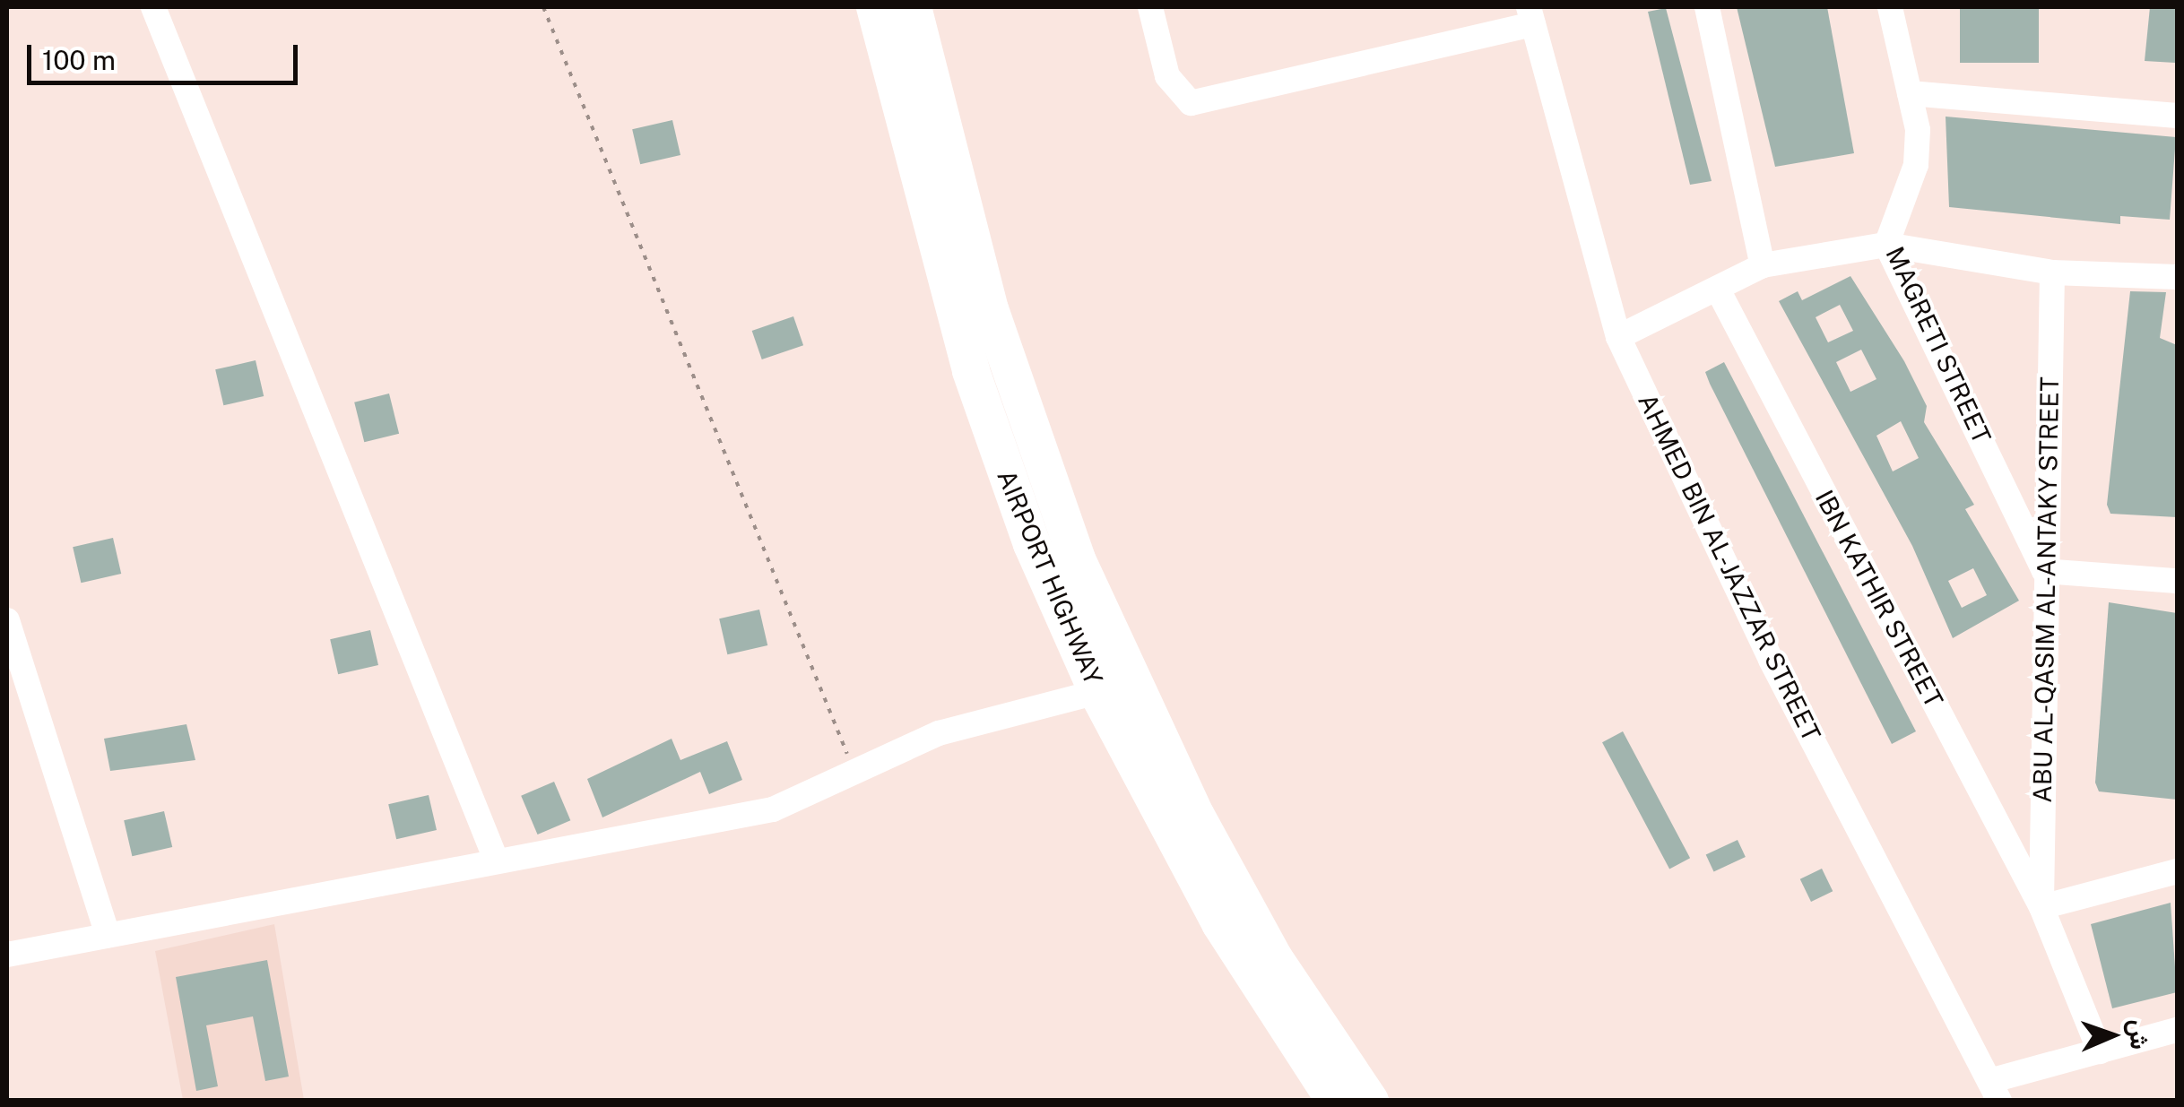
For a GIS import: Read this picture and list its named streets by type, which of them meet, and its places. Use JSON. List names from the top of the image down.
{
  "streets": {
    "highway": ["AIRPORT HIGHWAY"],
    "street": [
      "MAGRETI STREET",
      "AHMED BIN AL-JAZZAR STREET",
      "ABU AL-QASIM AL-ANTAKY STREET",
      "IBN KATHIR STREET"
    ]
  },
  "crossings": [
    ["MAGRETI STREET", "ABU AL-QASIM AL-ANTAKY STREET"],
    ["ABU AL-QASIM AL-ANTAKY STREET", "IBN KATHIR STREET"]
  ],
  "scale_bar": "100 m",
  "north": "right"
}
